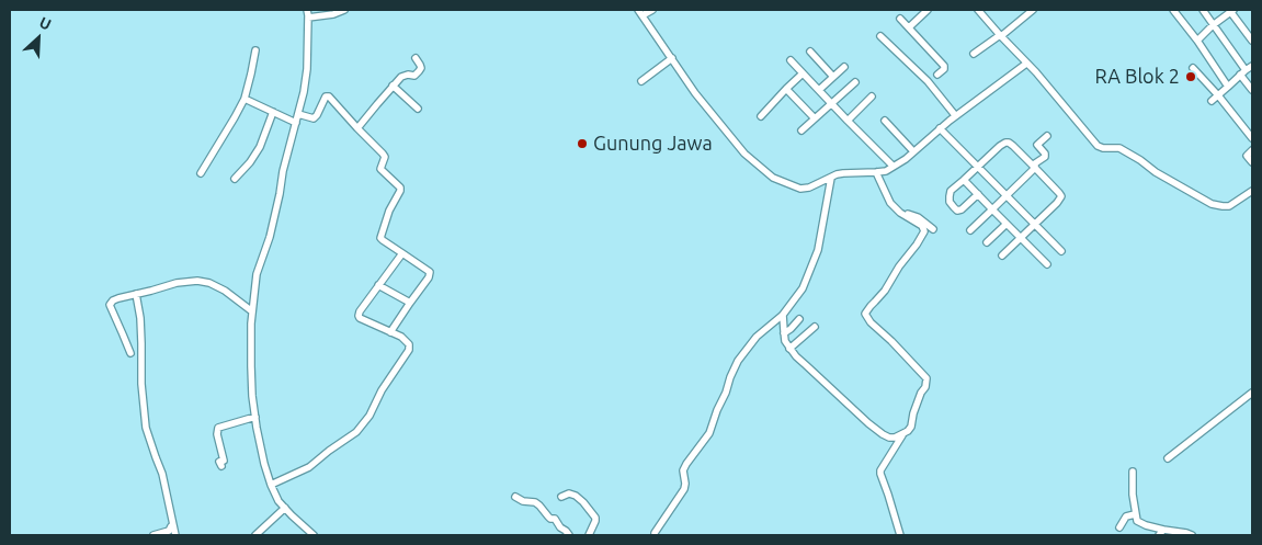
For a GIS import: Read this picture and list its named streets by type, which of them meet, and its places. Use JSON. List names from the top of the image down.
{
  "places": ["RA Blok 2", "Gunung Jawa"],
  "north": "top right"
}
